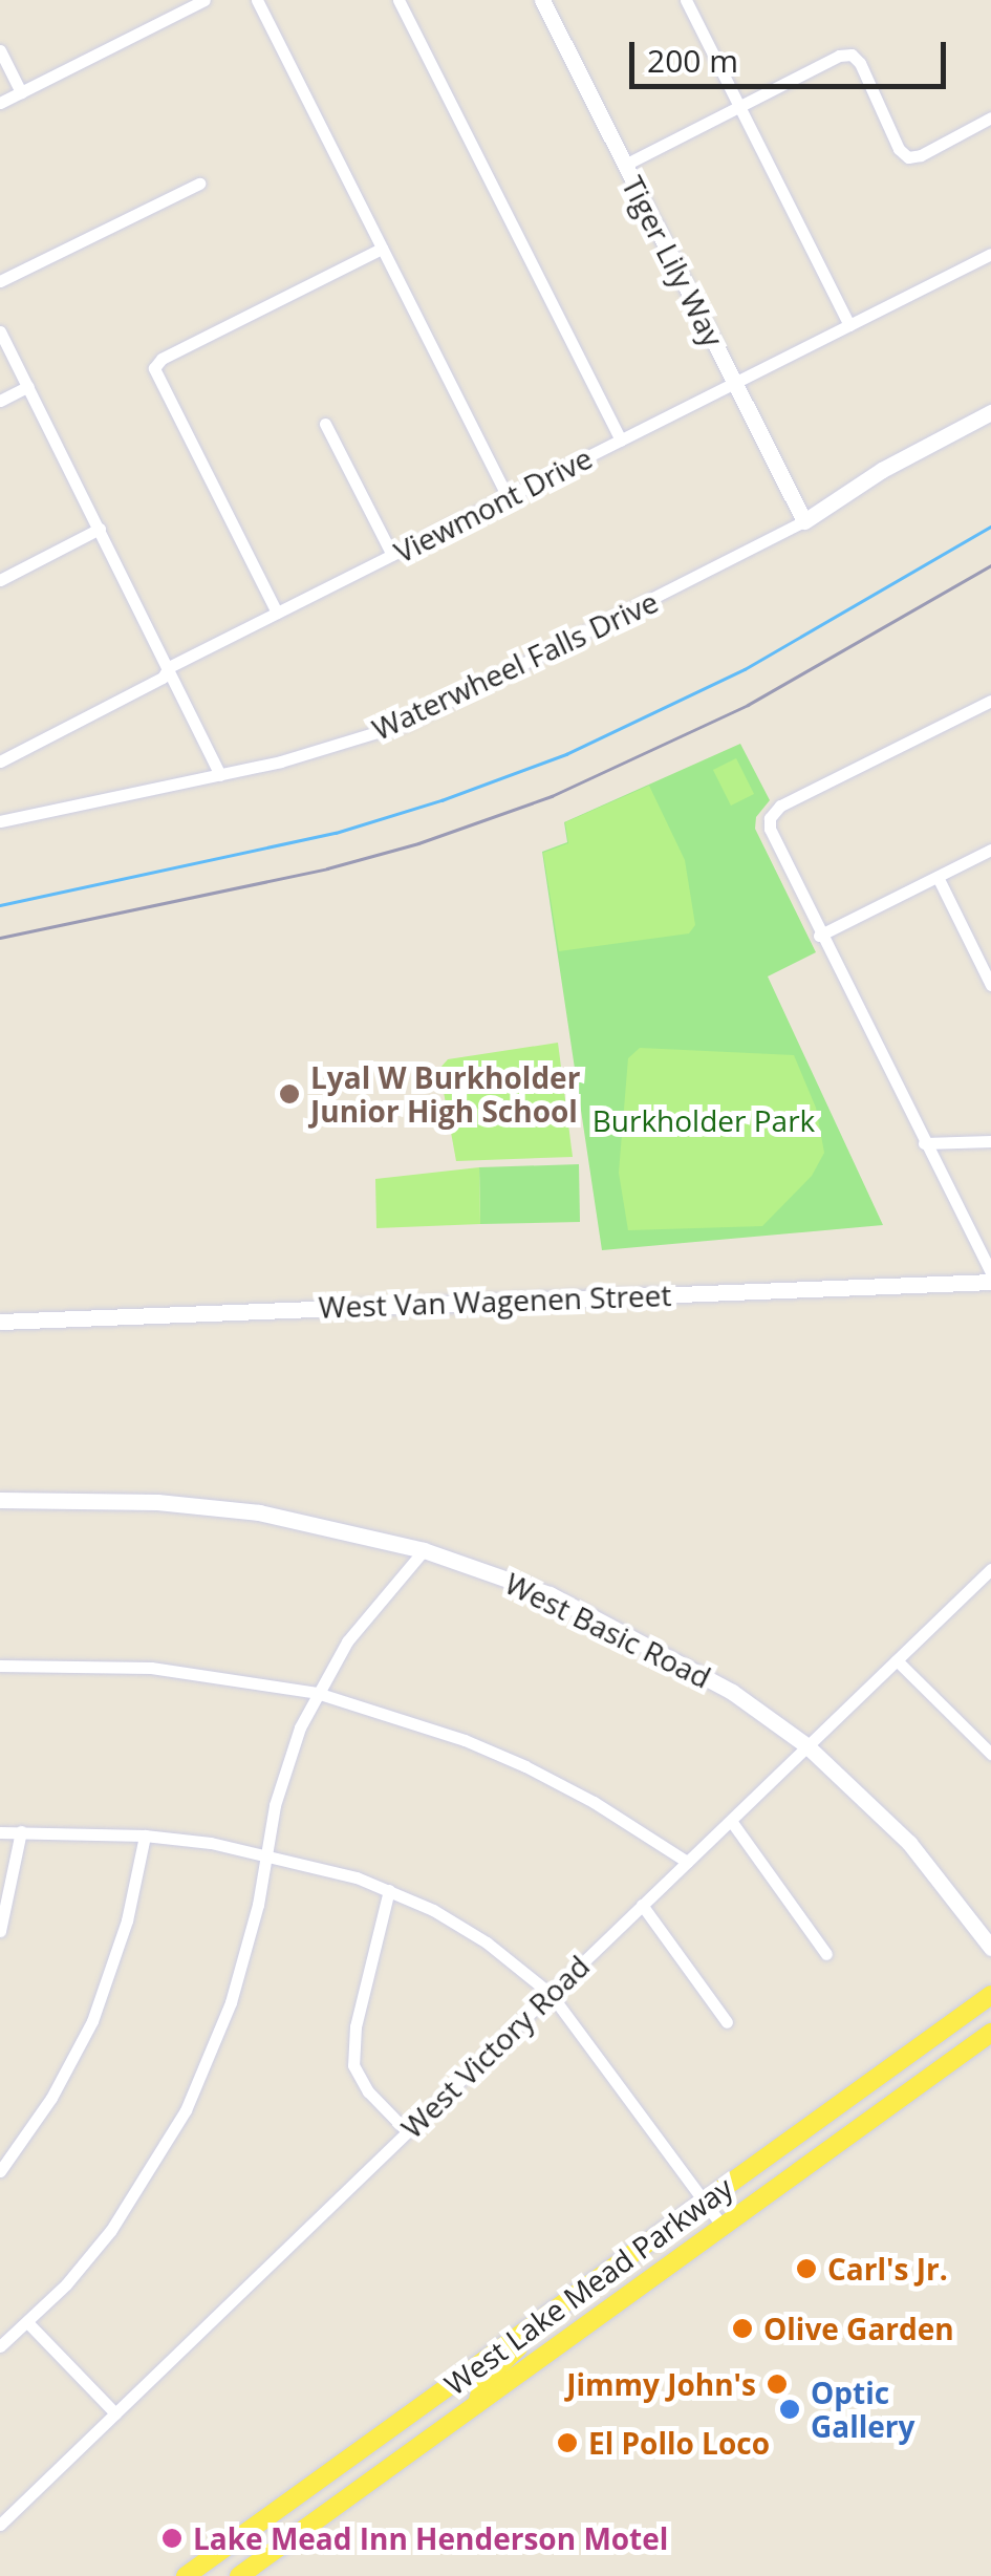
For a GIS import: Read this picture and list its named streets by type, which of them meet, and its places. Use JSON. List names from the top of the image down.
{
  "streets": {
    "main road": ["West Lake Mead Parkway"],
    "street": [
      "Tiger Lily Way",
      "Viewmont Drive",
      "Waterwheel Falls Drive",
      "West Van Wagenen Street",
      "West Basic Road",
      "West Victory Road"
    ]
  },
  "crossings": [
    ["Tiger Lily Way", "Viewmont Drive"],
    ["Tiger Lily Way", "Waterwheel Falls Drive"],
    ["West Basic Road", "West Victory Road"]
  ],
  "parks": ["Burkholder Park"],
  "places": [
    "Lyal W Burkholder Junior High School",
    "Carl's Jr.",
    "Olive Garden",
    "Jimmy John's",
    "Optic Gallery",
    "El Pollo Loco",
    "Lake Mead Inn Henderson Motel"
  ],
  "scale_bar": "200 m"
}
